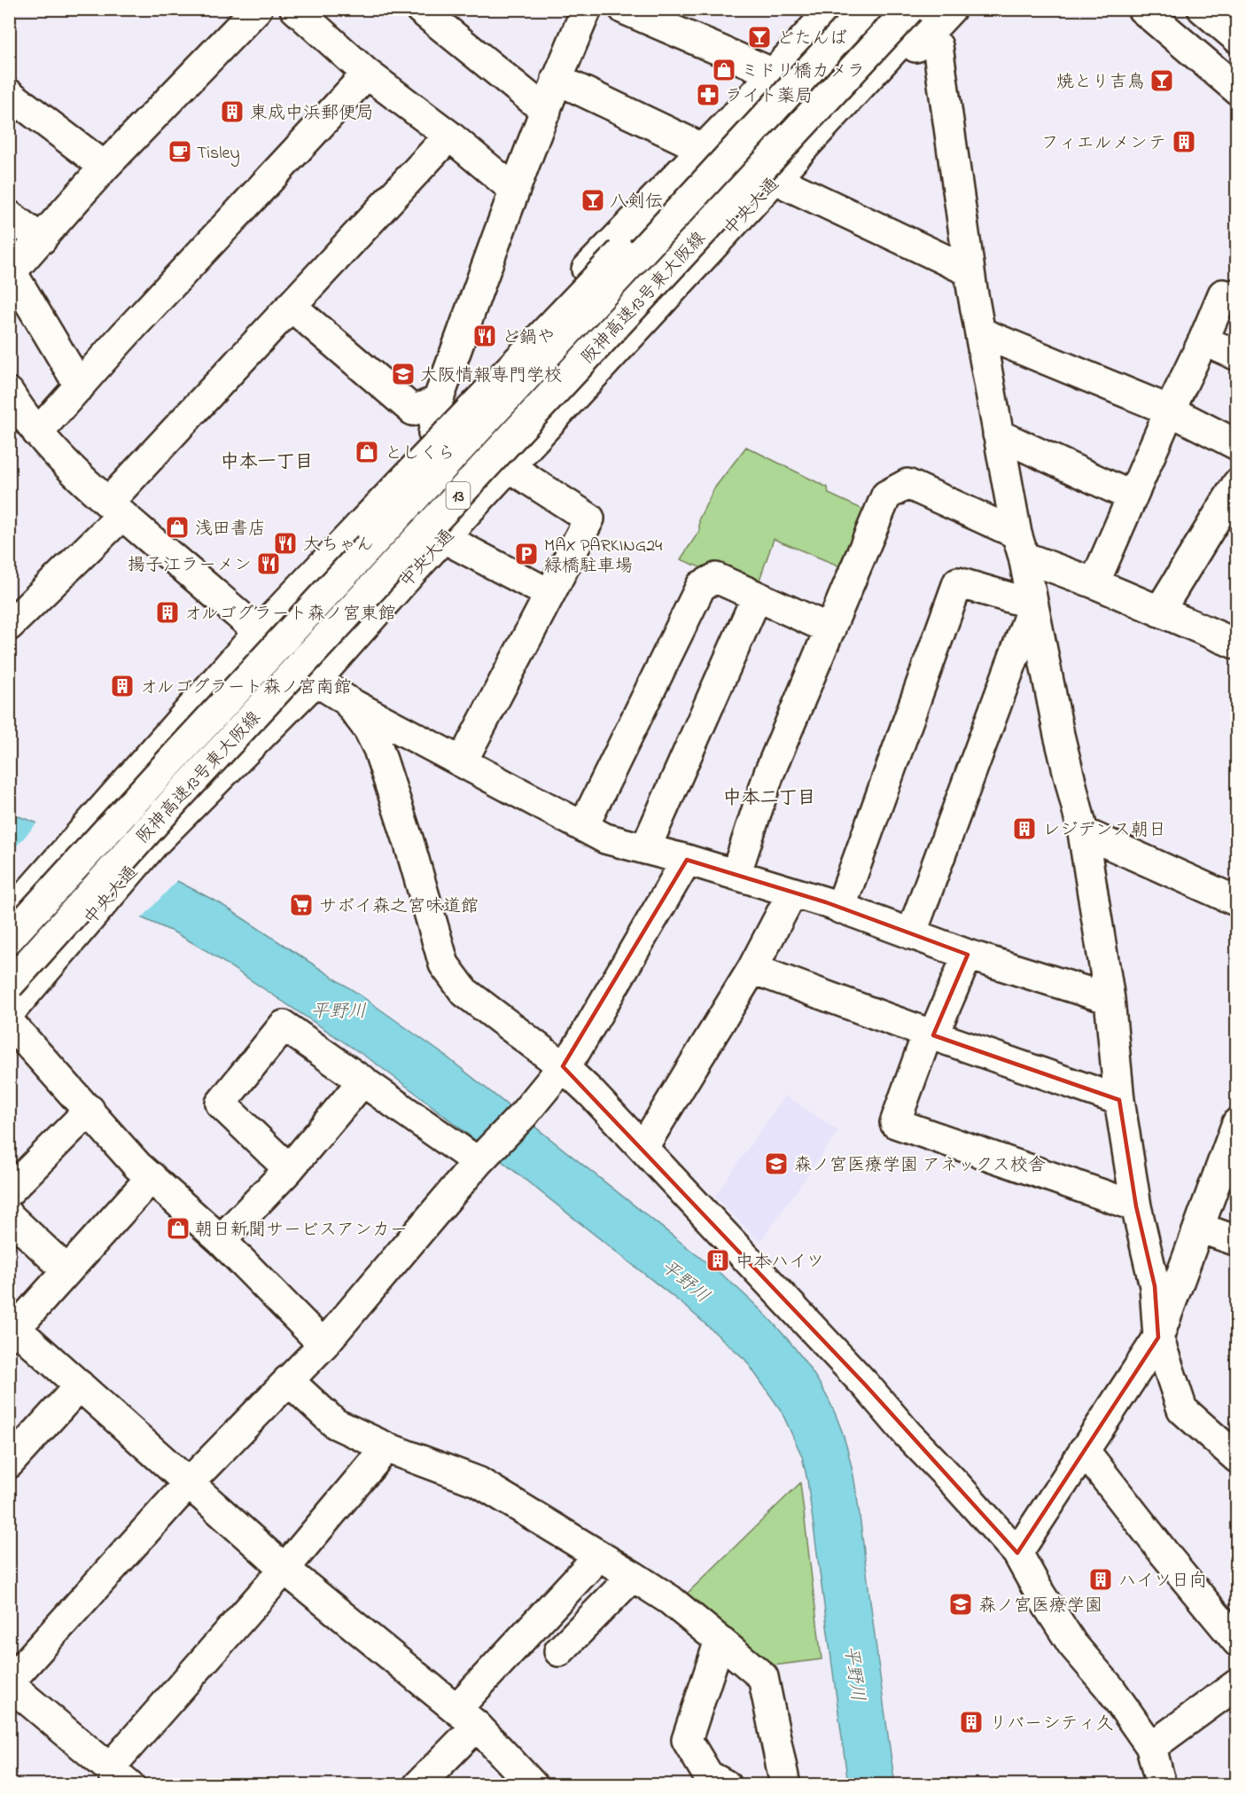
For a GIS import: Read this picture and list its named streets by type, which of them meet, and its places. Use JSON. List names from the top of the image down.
{
  "streets": {
    "main road": ["中央大通", "阪神高速13号東大阪線", "13"]
  },
  "districts": ["中本一丁目", "中本二丁目"],
  "water": ["平野川"],
  "places": {
    "bar": ["どたんば", "焼とり吉鳥", "八剣伝"],
    "shop": [
      "ミドリ橋カメラ",
      "としくら",
      "浅田書店",
      "朝日新聞サービスアンカー"
    ],
    "pharmacy": ["ライト薬局"],
    "building": [
      "東成中浜郵便局",
      "フィエルメンテ",
      "オルゴグラート森ノ宮東館",
      "オルゴグラート森ノ宮南館",
      "レジデンス朝日",
      "中本ハイツ",
      "ハイツ日向",
      "リバーシティ久"
    ],
    "cafe": ["Tisley"],
    "restaurant": ["ど鍋や", "大ちゃん", "揚子江ラーメン"],
    "school or university": ["大阪情報専門学校", "森ノ宮医療学園 アネックス校舎", "森ノ宮医療学園"],
    "parking": ["MAX PARKING24 緑橋駐車場"],
    "supermarket": ["サボイ森之宮味道館"]
  }
}
